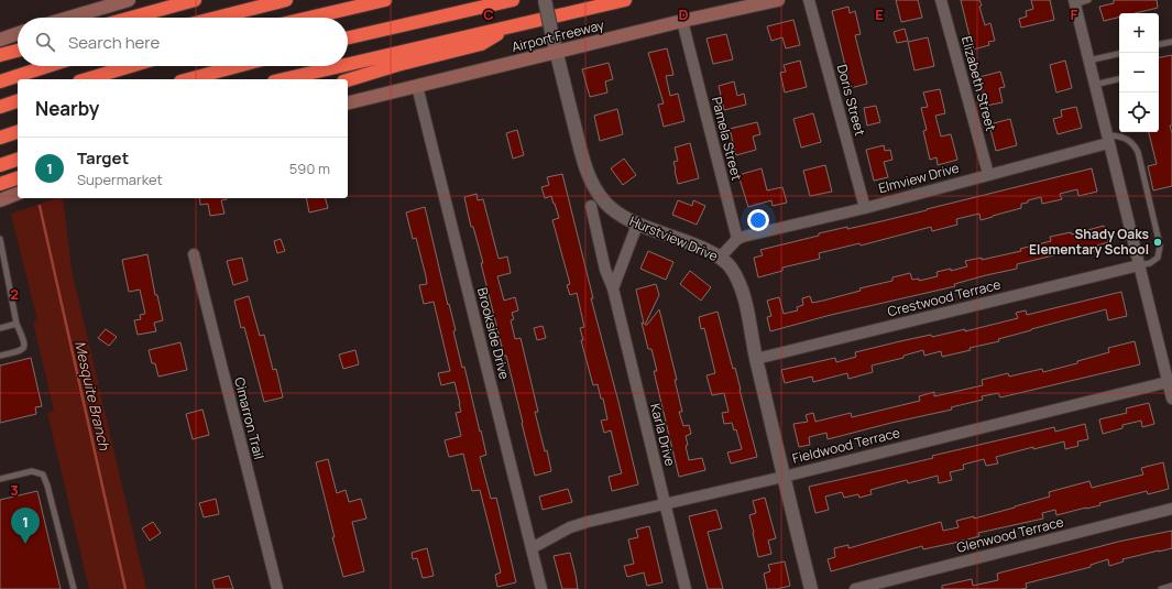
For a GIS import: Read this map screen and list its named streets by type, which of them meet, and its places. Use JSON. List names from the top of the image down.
{
  "streets": {
    "highway": ["Airport Freeway"],
    "street": [
      "Elizabeth Street",
      "Doris Street",
      "Pamela Street",
      "Elmview Drive",
      "Hurstview Drive",
      "Crestwood Terrace",
      "Brookside Drive",
      "Cimarron Trail",
      "Karla Drive",
      "Fieldwood Terrace",
      "Glenwood Terrace"
    ]
  },
  "crossings": [
    ["Airport Freeway", "Pamela Street"],
    ["Airport Freeway", "Hurstview Drive"],
    ["Airport Freeway", "Brookside Drive"],
    ["Elizabeth Street", "Elmview Drive"],
    ["Doris Street", "Elmview Drive"],
    ["Pamela Street", "Elmview Drive"],
    ["Hurstview Drive", "Crestwood Terrace"],
    ["Hurstview Drive", "Fieldwood Terrace"],
    ["Brookside Drive", "Fieldwood Terrace"],
    ["Karla Drive", "Fieldwood Terrace"]
  ],
  "water": ["Mesquite Branch"],
  "places": ["Shady Oaks Elementary School"],
  "page": {
    "map_buttons": ["+", "−"],
    "search": "Search here",
    "heading": "Nearby",
    "list": [
      {
        "mark": "1",
        "name": "Target",
        "note": "Supermarket",
        "value": "590 m"
      }
    ],
    "pins": "1"
  },
  "grid": {
    "columns": [
      "C",
      "D",
      "E",
      "F"
    ],
    "rows": ["2", "3"]
  }
}
